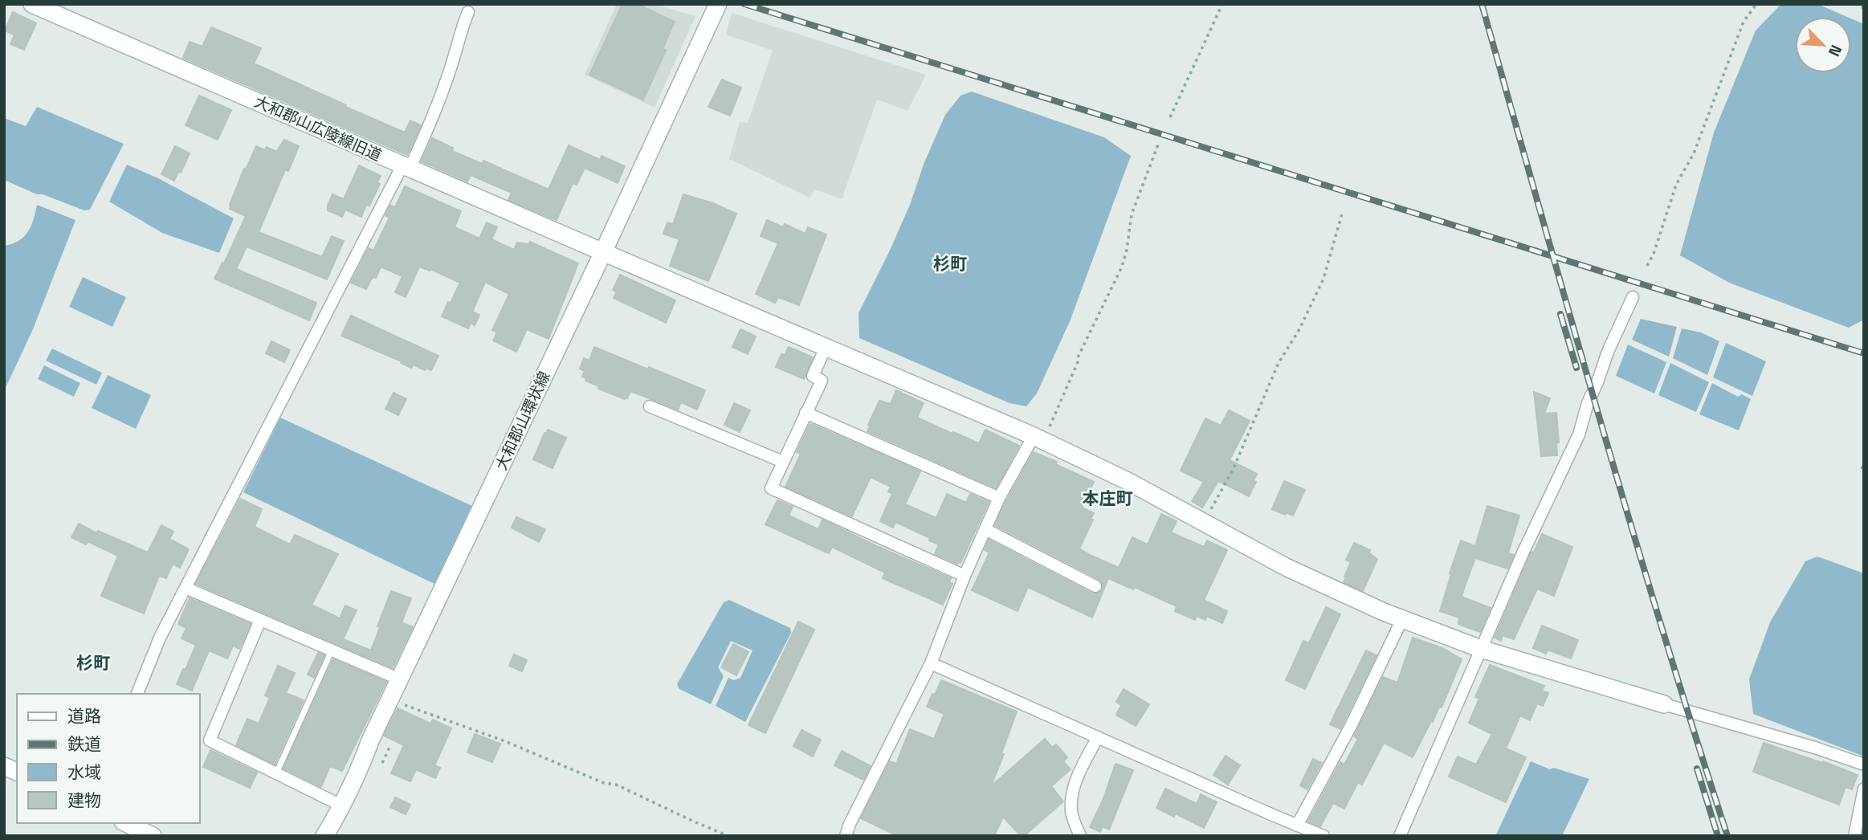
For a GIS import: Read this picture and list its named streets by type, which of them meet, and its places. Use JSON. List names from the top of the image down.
{
  "streets": {
    "street": ["大和郡山広陵線旧道", "大和郡山環状線"]
  },
  "crossings": [
    ["大和郡山広陵線旧道", "大和郡山環状線"]
  ],
  "districts": ["杉町", "本庄町", "杉町"],
  "legend": [
    "道路",
    "鉄道",
    "水域",
    "建物"
  ],
  "north": "bottom right"
}
